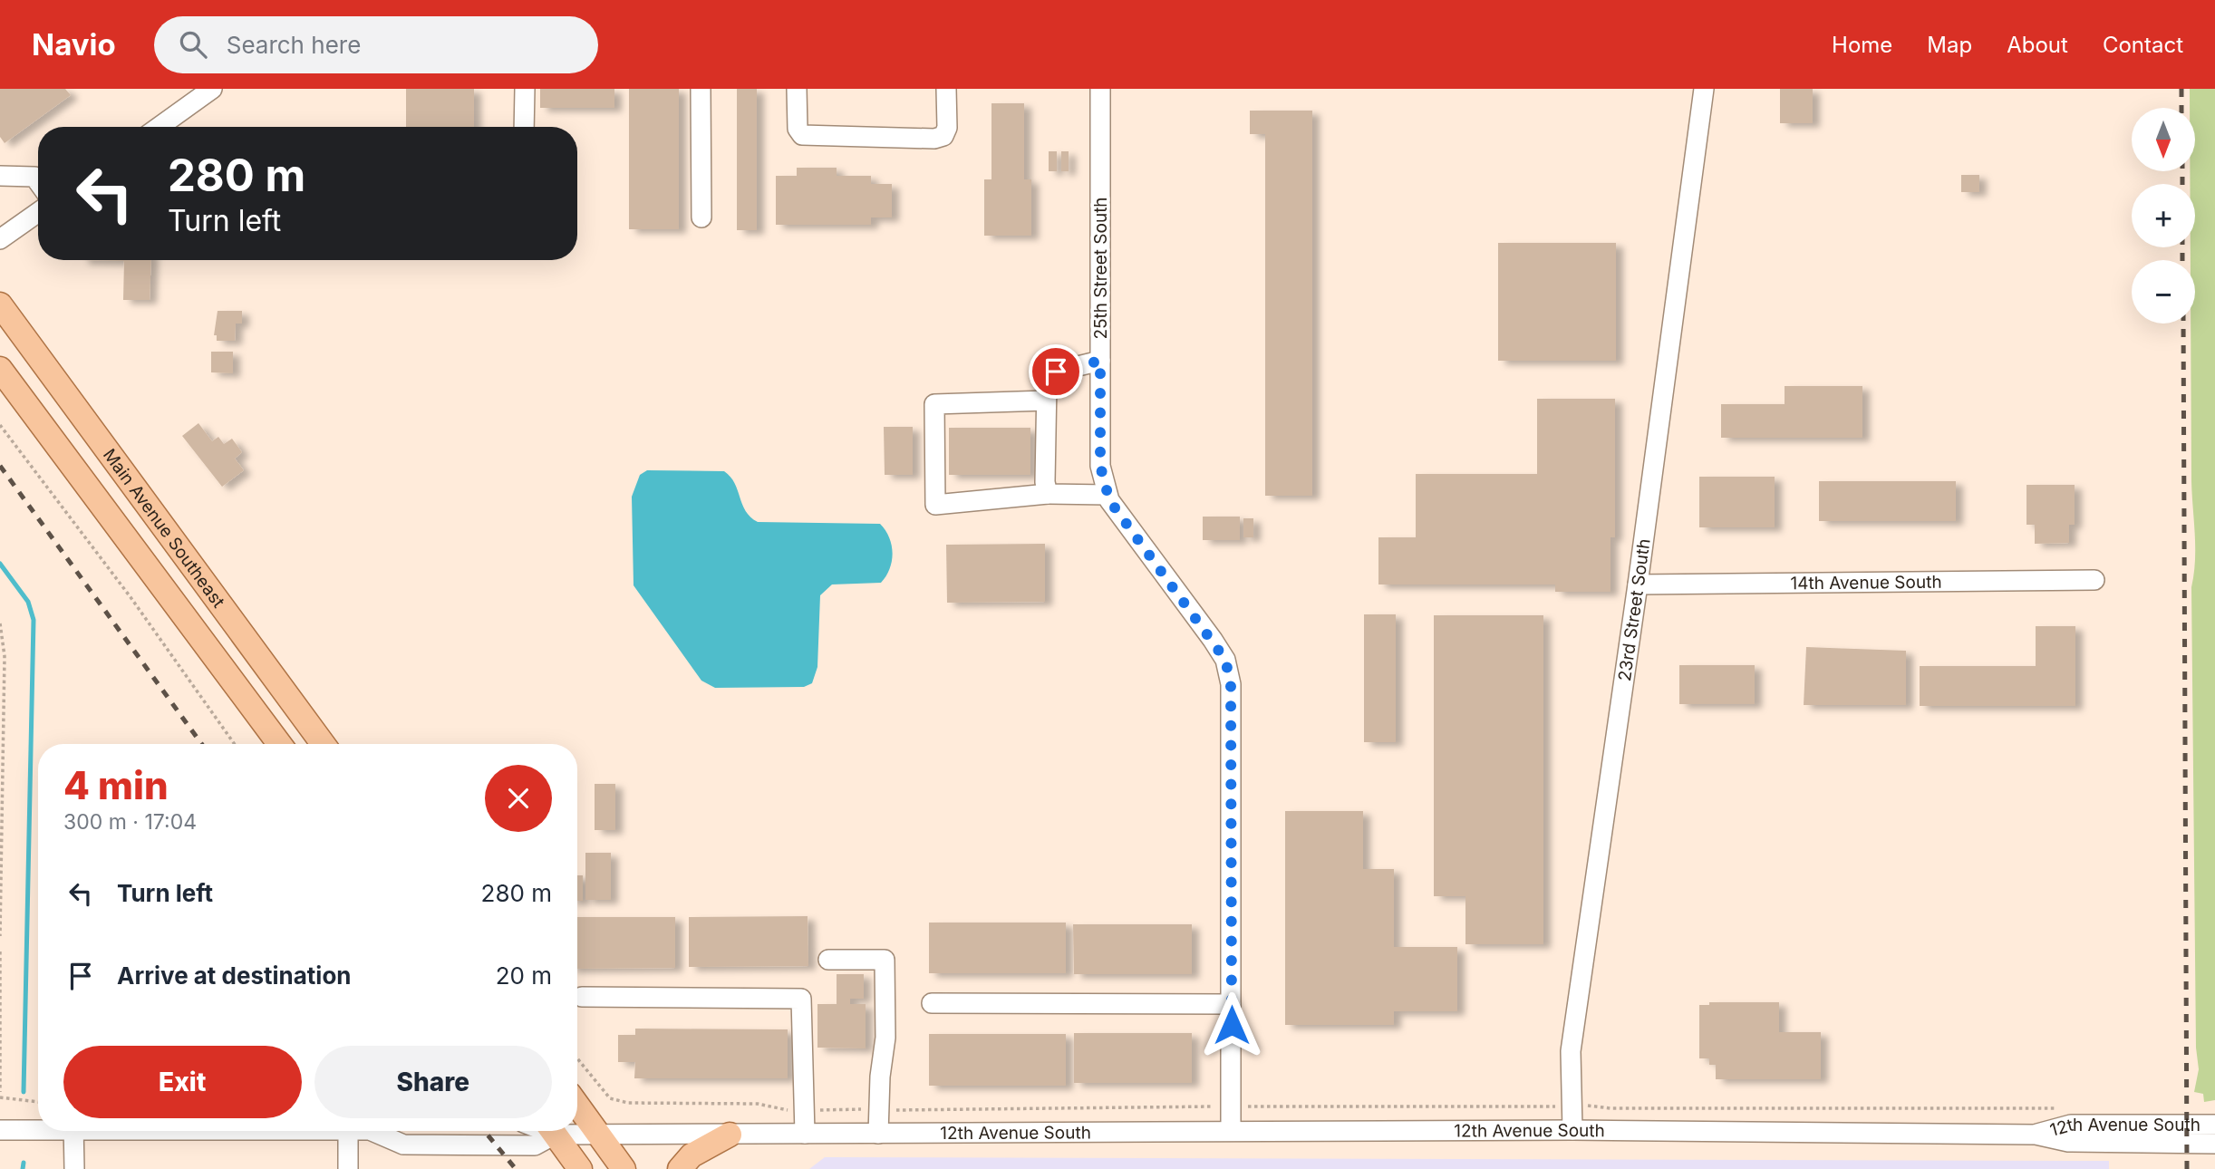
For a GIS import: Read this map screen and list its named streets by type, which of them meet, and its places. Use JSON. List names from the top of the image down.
{
  "streets": {
    "main road": ["Main Avenue Southeast"],
    "street": [
      "25th Street South",
      "14th Avenue South",
      "23rd Street South",
      "12th Avenue South"
    ]
  },
  "crossings": [
    ["25th Street South", "12th Avenue South"],
    ["14th Avenue South", "23rd Street South"],
    ["23rd Street South", "12th Avenue South"]
  ],
  "north": "bottom",
  "page": {
    "header": "Navio",
    "search": "Search here",
    "nav": [
      "Home",
      "Map",
      "About",
      "Contact"
    ],
    "map_buttons": ["+", "−"],
    "turn": ["280 m", "Turn left"],
    "heading": ["4 min", "300 m · 17:04"],
    "list": [
      {
        "name": "Turn left",
        "value": "280 m"
      },
      {
        "name": "Arrive at destination",
        "value": "20 m"
      }
    ],
    "buttons": ["Exit", "Share"]
  }
}
